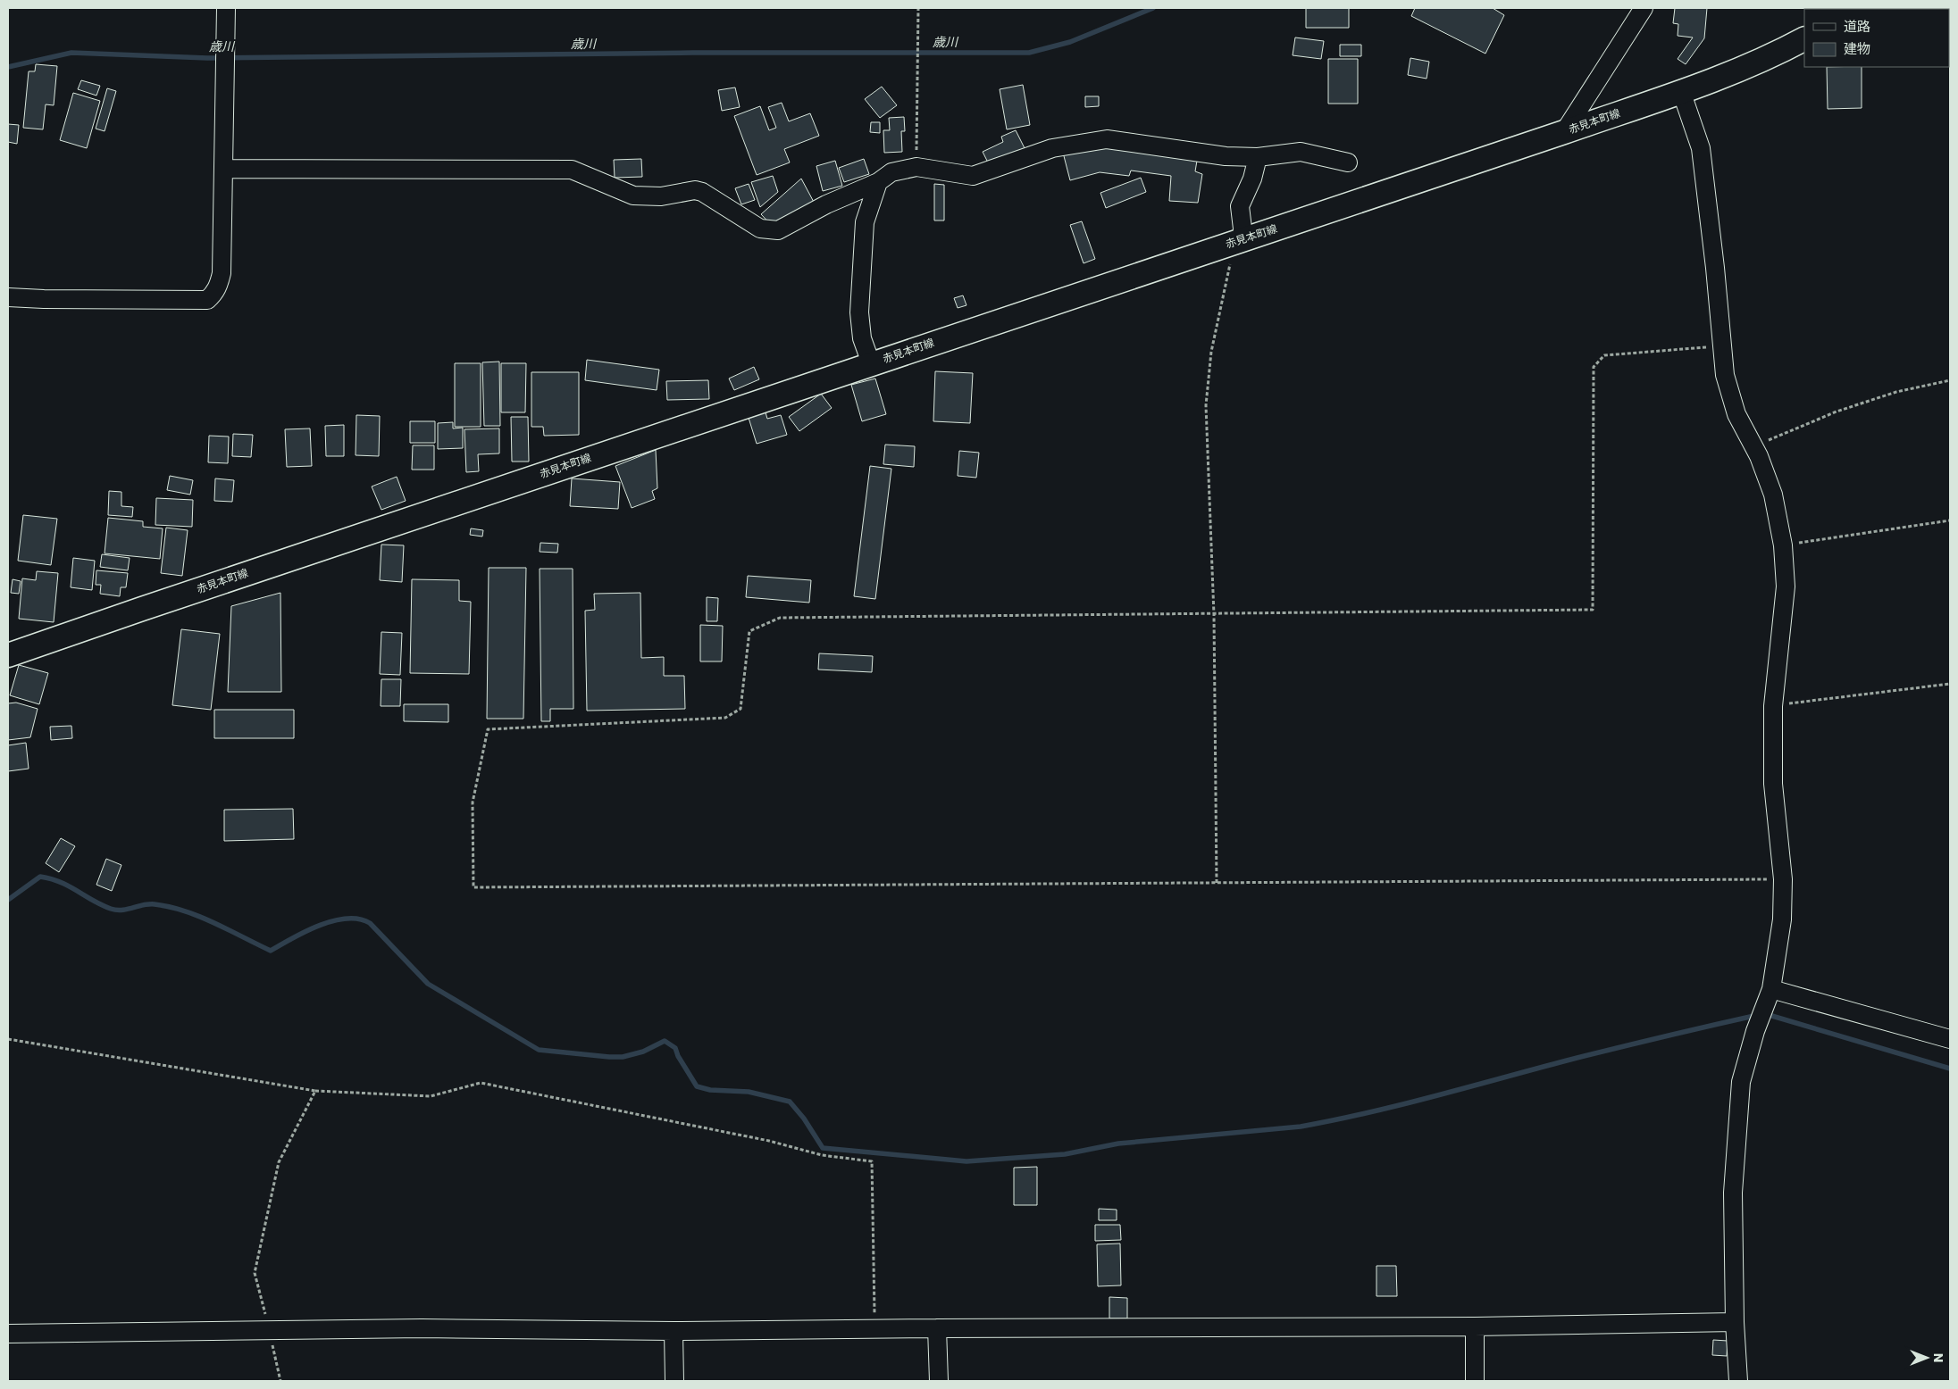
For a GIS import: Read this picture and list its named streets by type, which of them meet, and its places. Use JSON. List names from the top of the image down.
{
  "streets": {
    "main road": ["赤見本町線"]
  },
  "water": ["歳川"],
  "legend": ["道路", "建物"],
  "north": "right"
}
